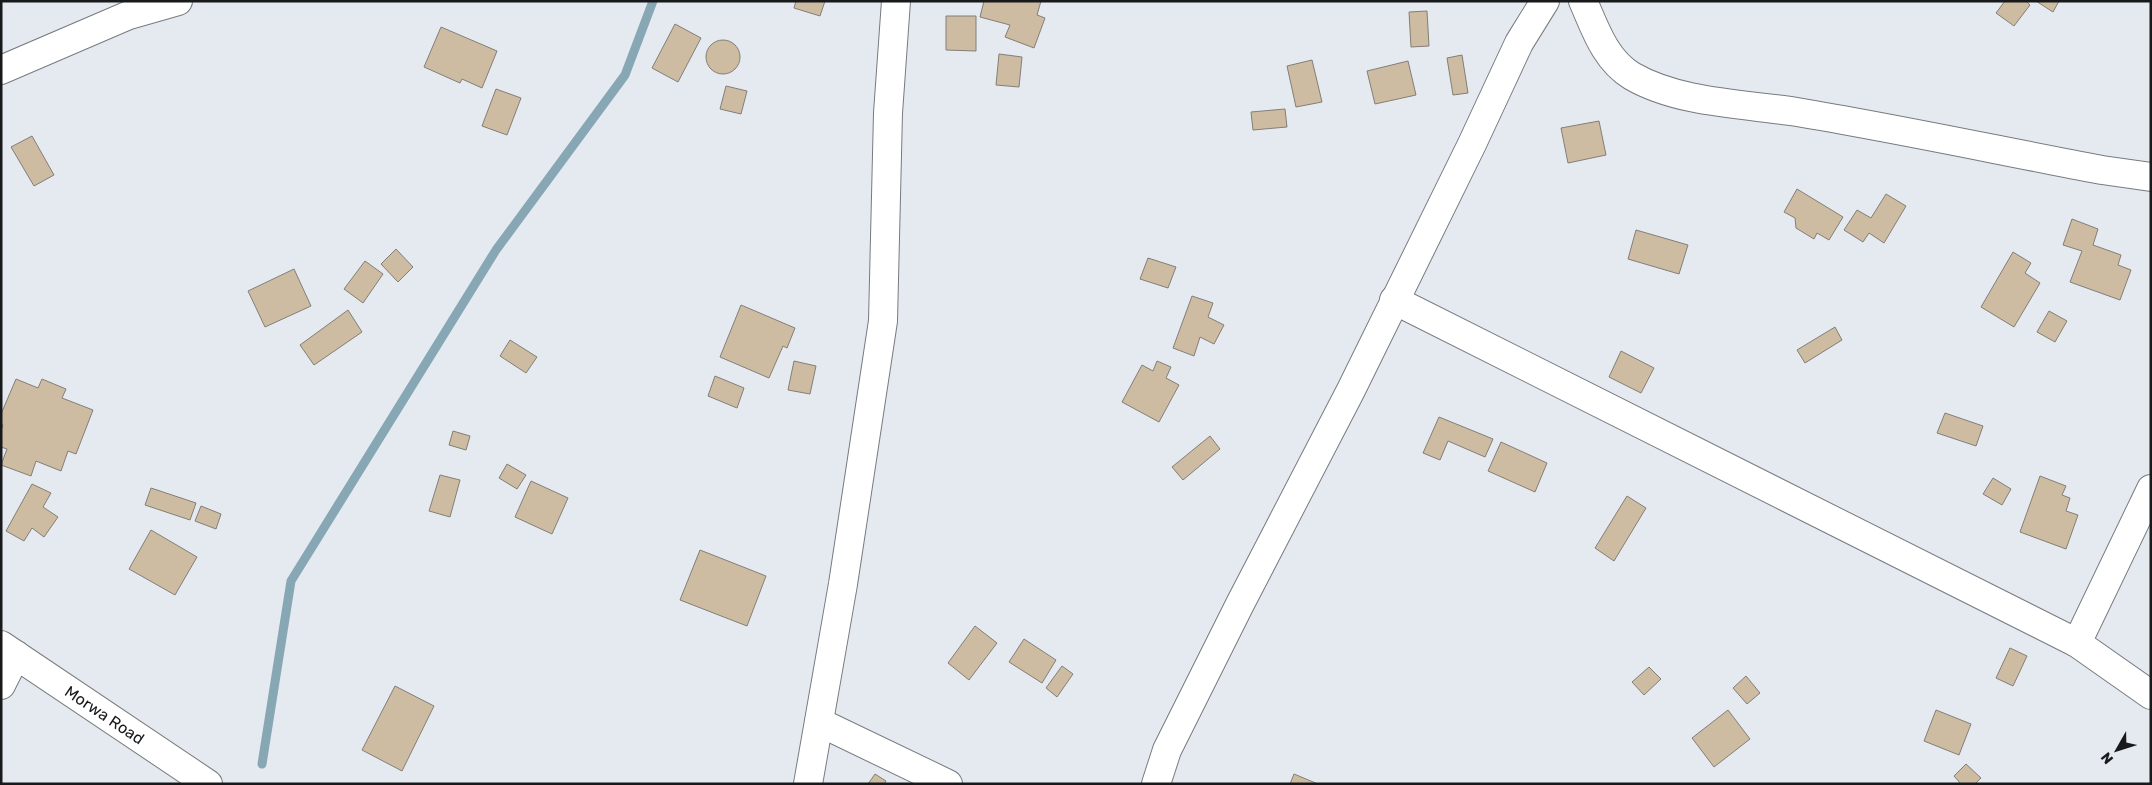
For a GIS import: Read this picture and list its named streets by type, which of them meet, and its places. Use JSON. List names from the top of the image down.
{
  "streets": {
    "street": ["Morwa Road"]
  },
  "north": "bottom left"
}
